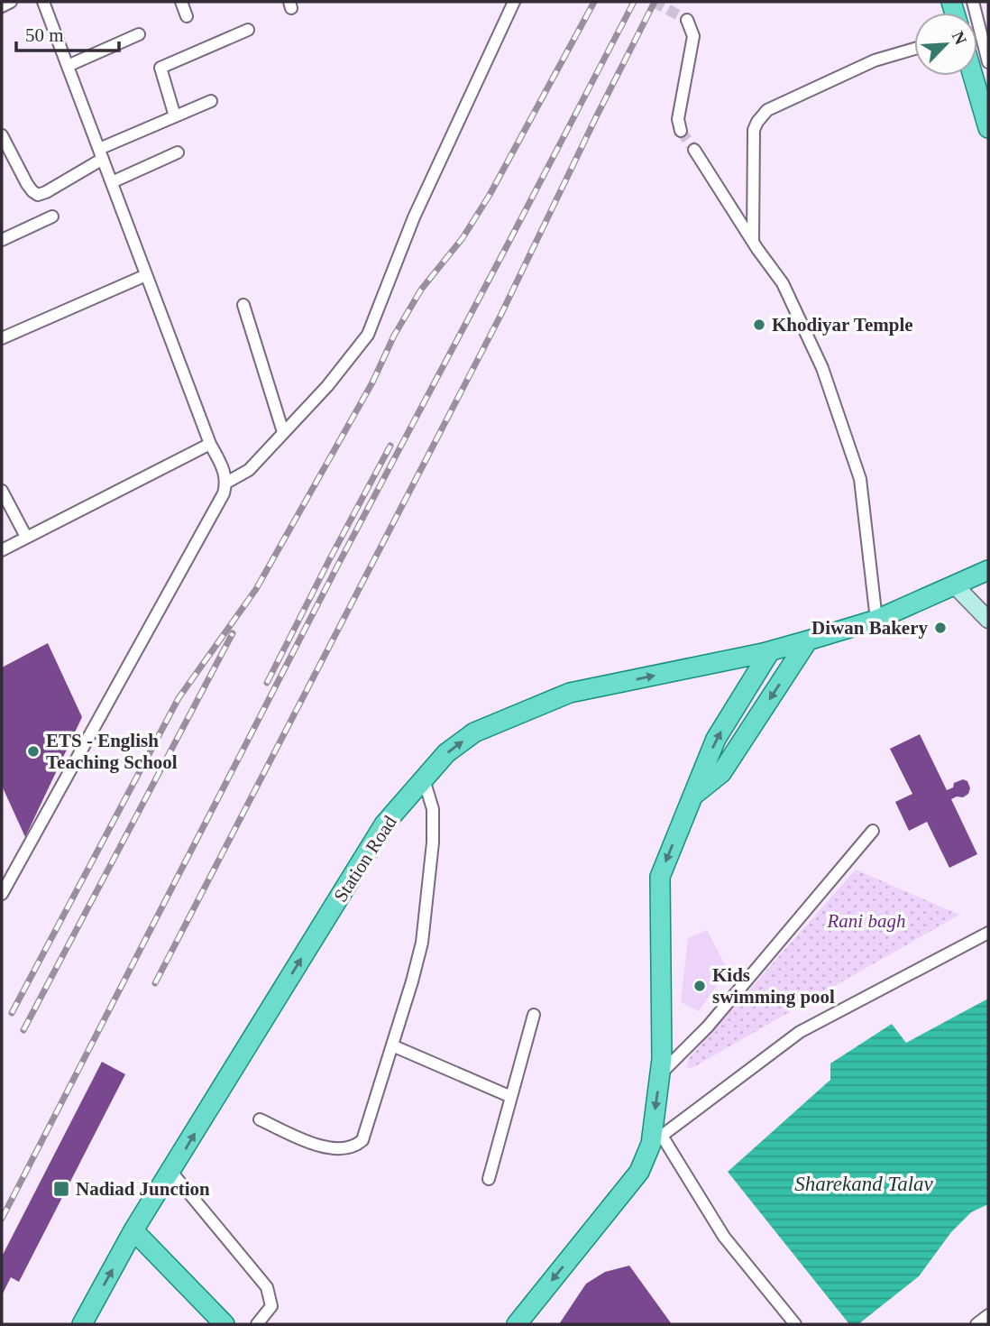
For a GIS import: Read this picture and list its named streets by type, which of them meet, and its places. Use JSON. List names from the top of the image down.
{
  "streets": {
    "main road": ["Station Road"]
  },
  "water": ["Sharekand Talav"],
  "parks": ["Rani bagh"],
  "places": {
    "other": [
      "Khodiyar Temple",
      "Diwan Bakery",
      "ETS - English Teaching School",
      "Kids swimming pool"
    ],
    "transit": ["Nadiad Junction"]
  },
  "scale_bar": "50 m",
  "north": "top right"
}
